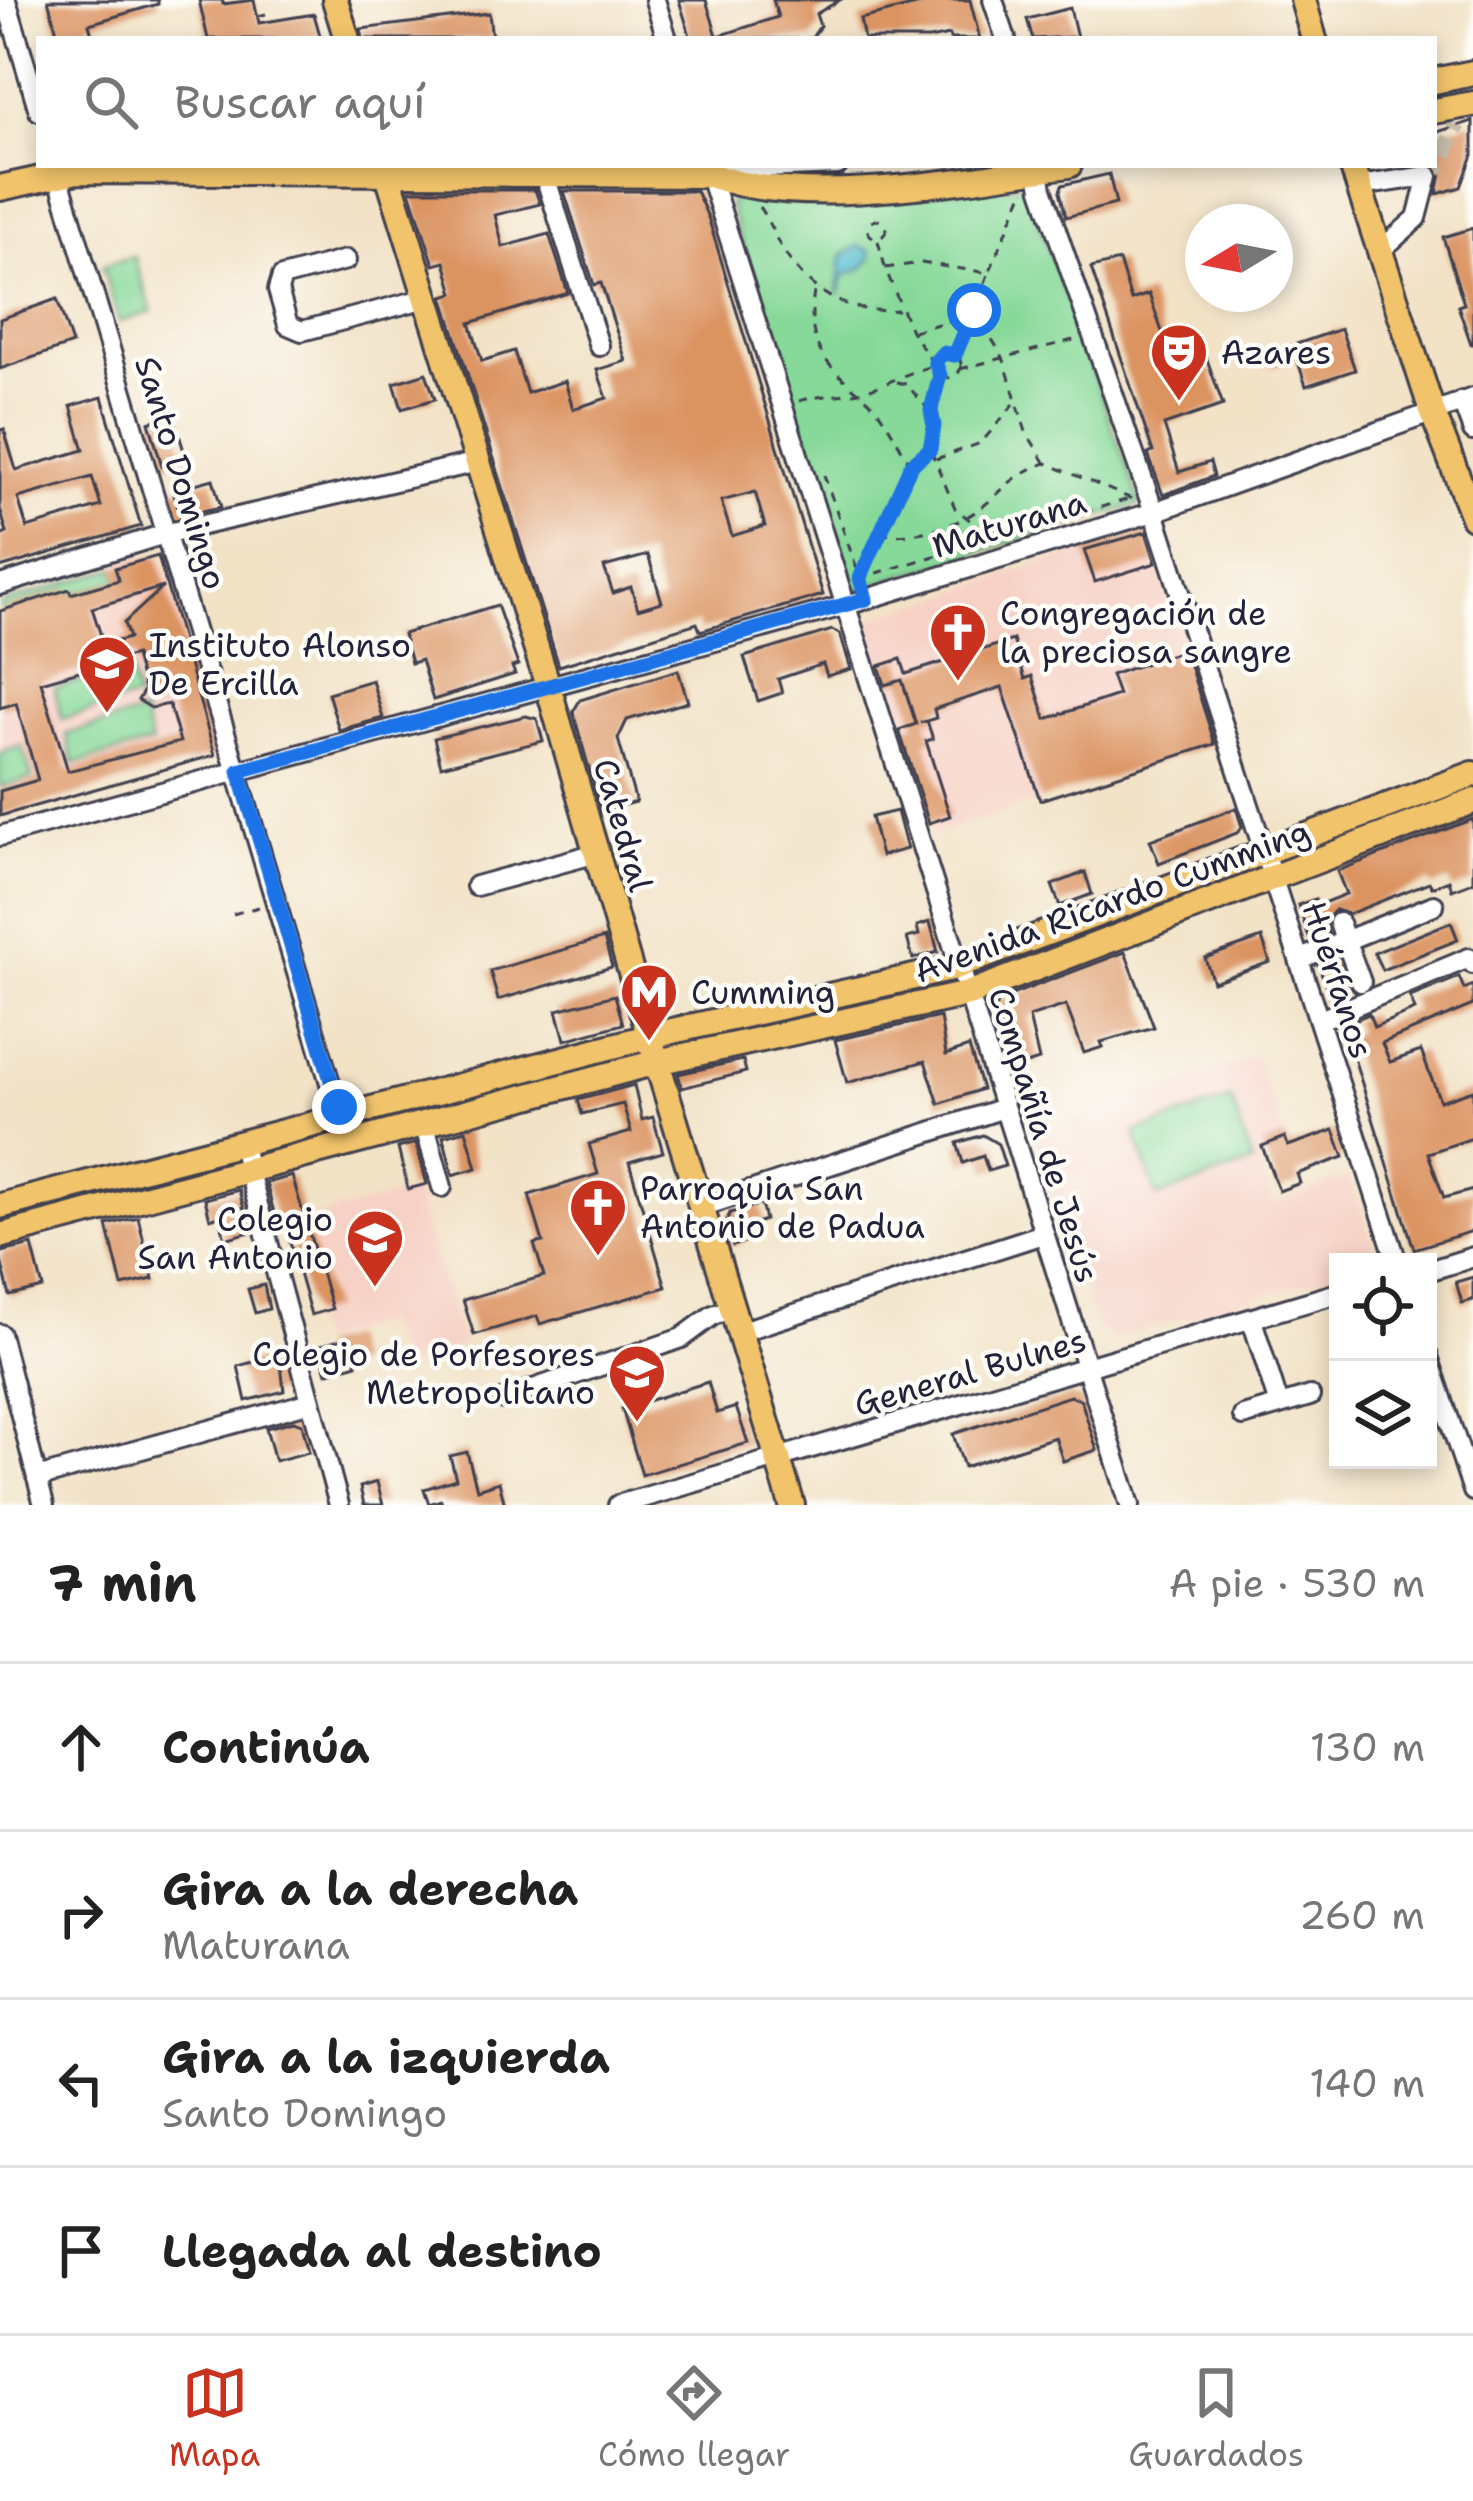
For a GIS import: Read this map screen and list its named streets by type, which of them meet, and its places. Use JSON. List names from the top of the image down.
{
  "streets": {
    "main road": ["Catedral", "Avenida Ricardo Cumming"],
    "street": [
      "Santo Domingo",
      "Maturana",
      "Huérfanos",
      "Compañía de Jesús",
      "General Bulnes"
    ]
  },
  "crossings": [
    ["Santo Domingo", "Maturana"],
    ["Santo Domingo", "Avenida Ricardo Cumming"],
    ["Maturana", "Catedral"],
    ["Maturana", "Huérfanos"],
    ["Maturana", "Compañía de Jesús"],
    ["Catedral", "Avenida Ricardo Cumming"],
    ["Catedral", "General Bulnes"],
    ["Avenida Ricardo Cumming", "Huérfanos"],
    ["Avenida Ricardo Cumming", "Compañía de Jesús"],
    ["Compañía de Jesús", "General Bulnes"]
  ],
  "places": {
    "theatre": ["Azares"],
    "church": ["Congregación de la preciosa sangre", "Parroquia San Antonio de Padua"],
    "school or university": ["Instituto Alonso De Ercilla", "Colegio San Antonio", "Colegio de Porfesores Metropolitano"],
    "metro station": ["Cumming"]
  },
  "north": "left",
  "page": {
    "search": "Buscar aquí",
    "heading": ["7 min", "A pie · 530 m"],
    "list": [
      ["Continúa", "130 m"],
      ["Gira a la derecha", "Maturana", "260 m"],
      ["Gira a la izquierda", "Santo Domingo", "140 m"],
      "Llegada al destino"
    ],
    "nav": ["Mapa", "Cómo llegar", "Guardados"]
  }
}
